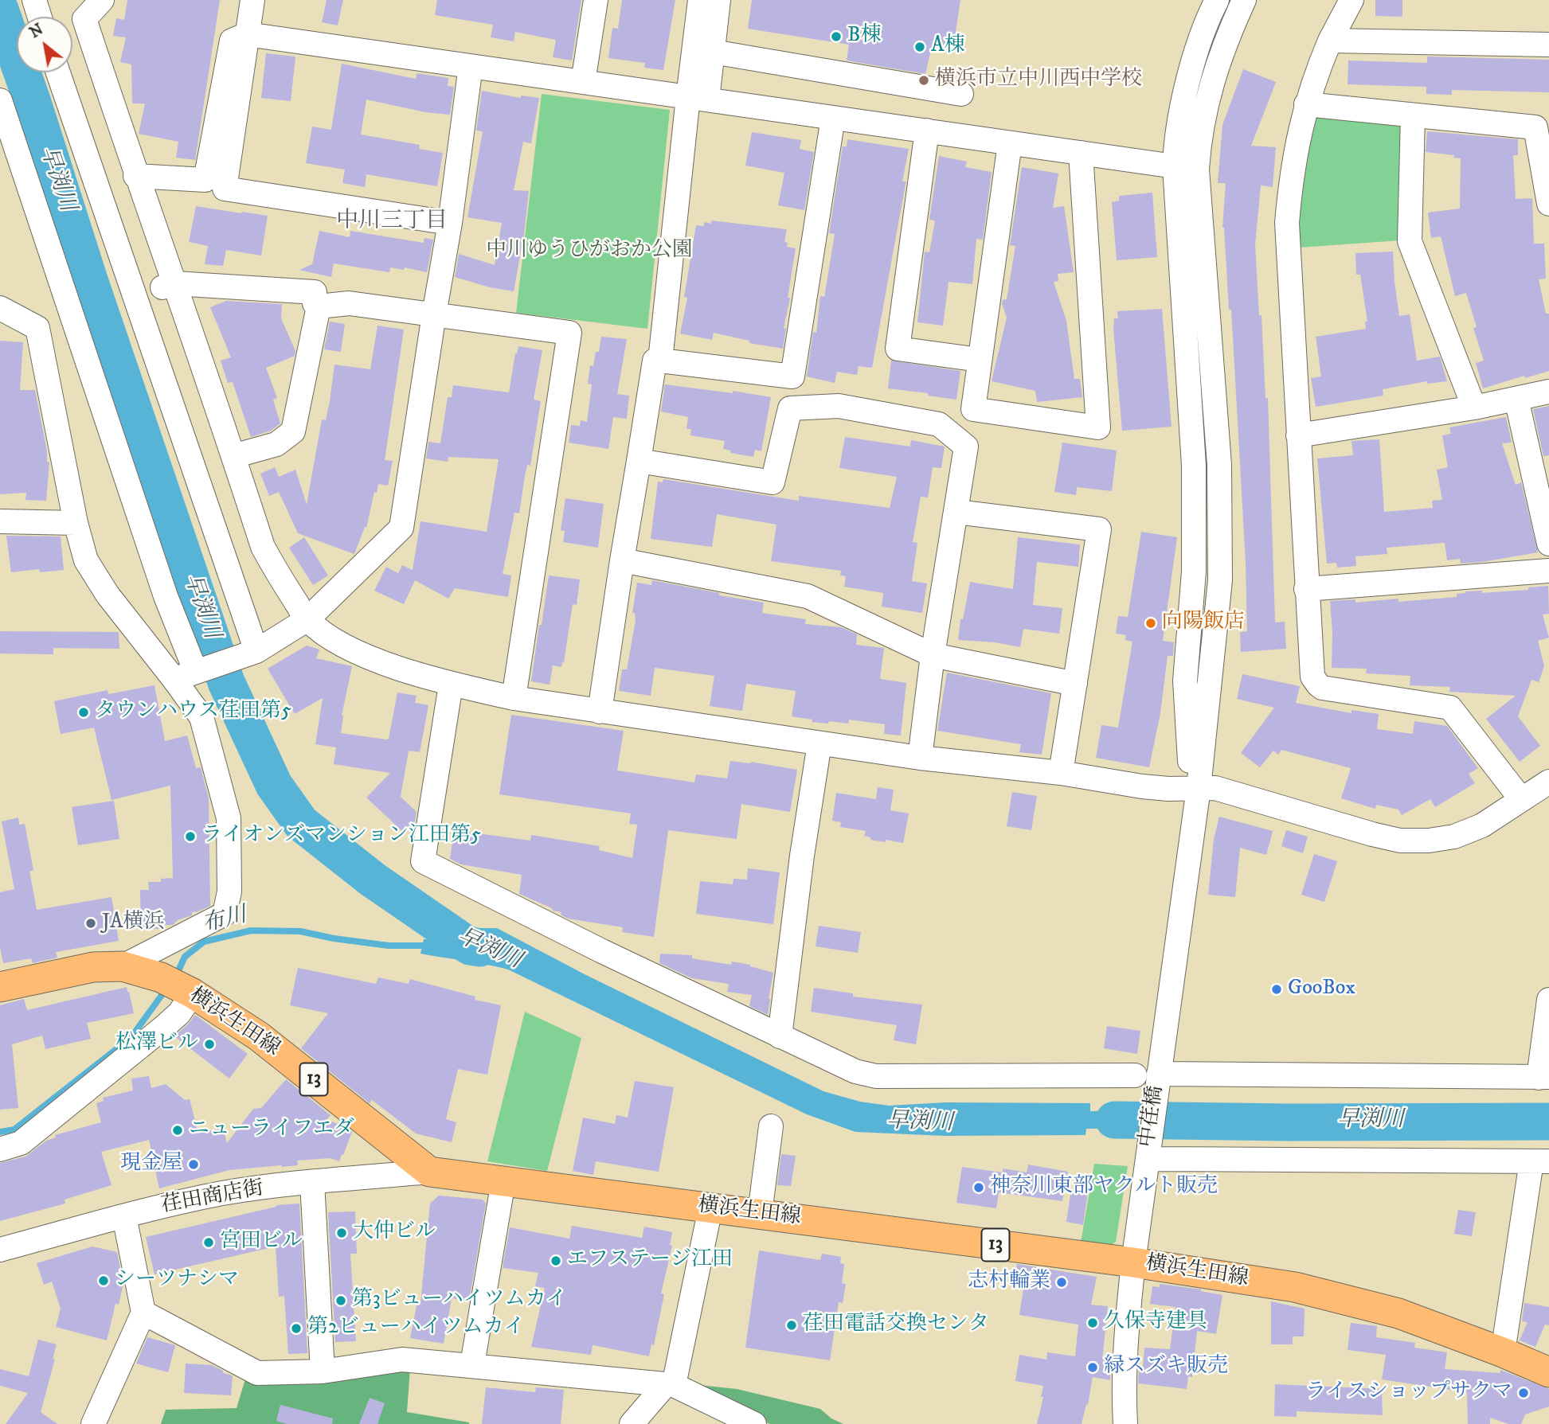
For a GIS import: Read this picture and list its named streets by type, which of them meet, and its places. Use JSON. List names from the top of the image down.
{
  "streets": {
    "main road": ["横浜生田線", "13"],
    "street": ["中荏橋", "荏田商店街"]
  },
  "crossings": [
    ["横浜生田線", "中荏橋"],
    ["横浜生田線", "荏田商店街"]
  ],
  "districts": ["中川三丁目"],
  "water": ["早渕川", "布川"],
  "parks": ["中川ゆうひがおか公園"],
  "places": [
    "B棟",
    "A棟",
    "横浜市立中川西中学校",
    "向陽飯店",
    "タウンハウス荏田第5",
    "ライオンズマンション江田第5",
    "JA横浜",
    "GooBox",
    "松澤ビル",
    "ニューライフエダ",
    "現金屋",
    "神奈川東部ヤクルト販売",
    "大仲ビル",
    "宮田ビル",
    "エフステージ江田",
    "シーツナシマ",
    "志村輪業",
    "第3ビューハイツムカイ",
    "久保寺建具",
    "荏田電話交換センタ",
    "第2ビューハイツムカイ",
    "緑スズキ販売",
    "ライスショップサクマ"
  ],
  "north": "top left"
}
